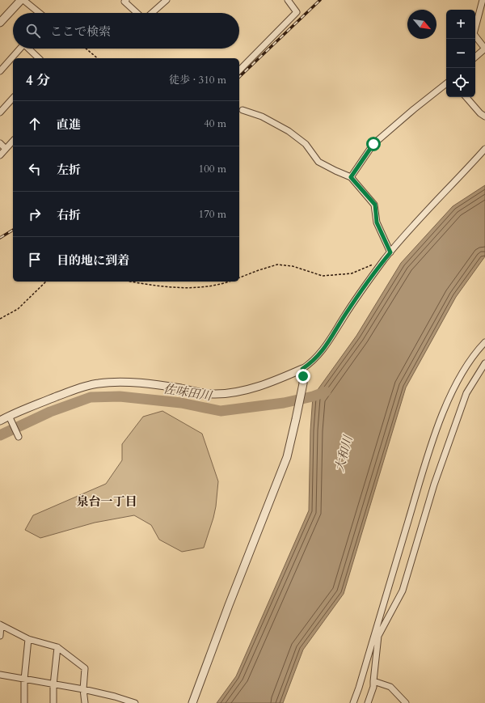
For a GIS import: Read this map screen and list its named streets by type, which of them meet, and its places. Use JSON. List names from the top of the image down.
{
  "districts": ["泉台一丁目"],
  "water": ["佐味田川", "大和川"],
  "north": "bottom right",
  "page": {
    "map_buttons": ["+", "−"],
    "search": "ここで検索",
    "heading": ["4 分", "徒歩 · 310 m"],
    "list": [
      ["直進", "40 m"],
      ["左折", "100 m"],
      ["右折", "170 m"],
      "目的地に到着"
    ]
  }
}
